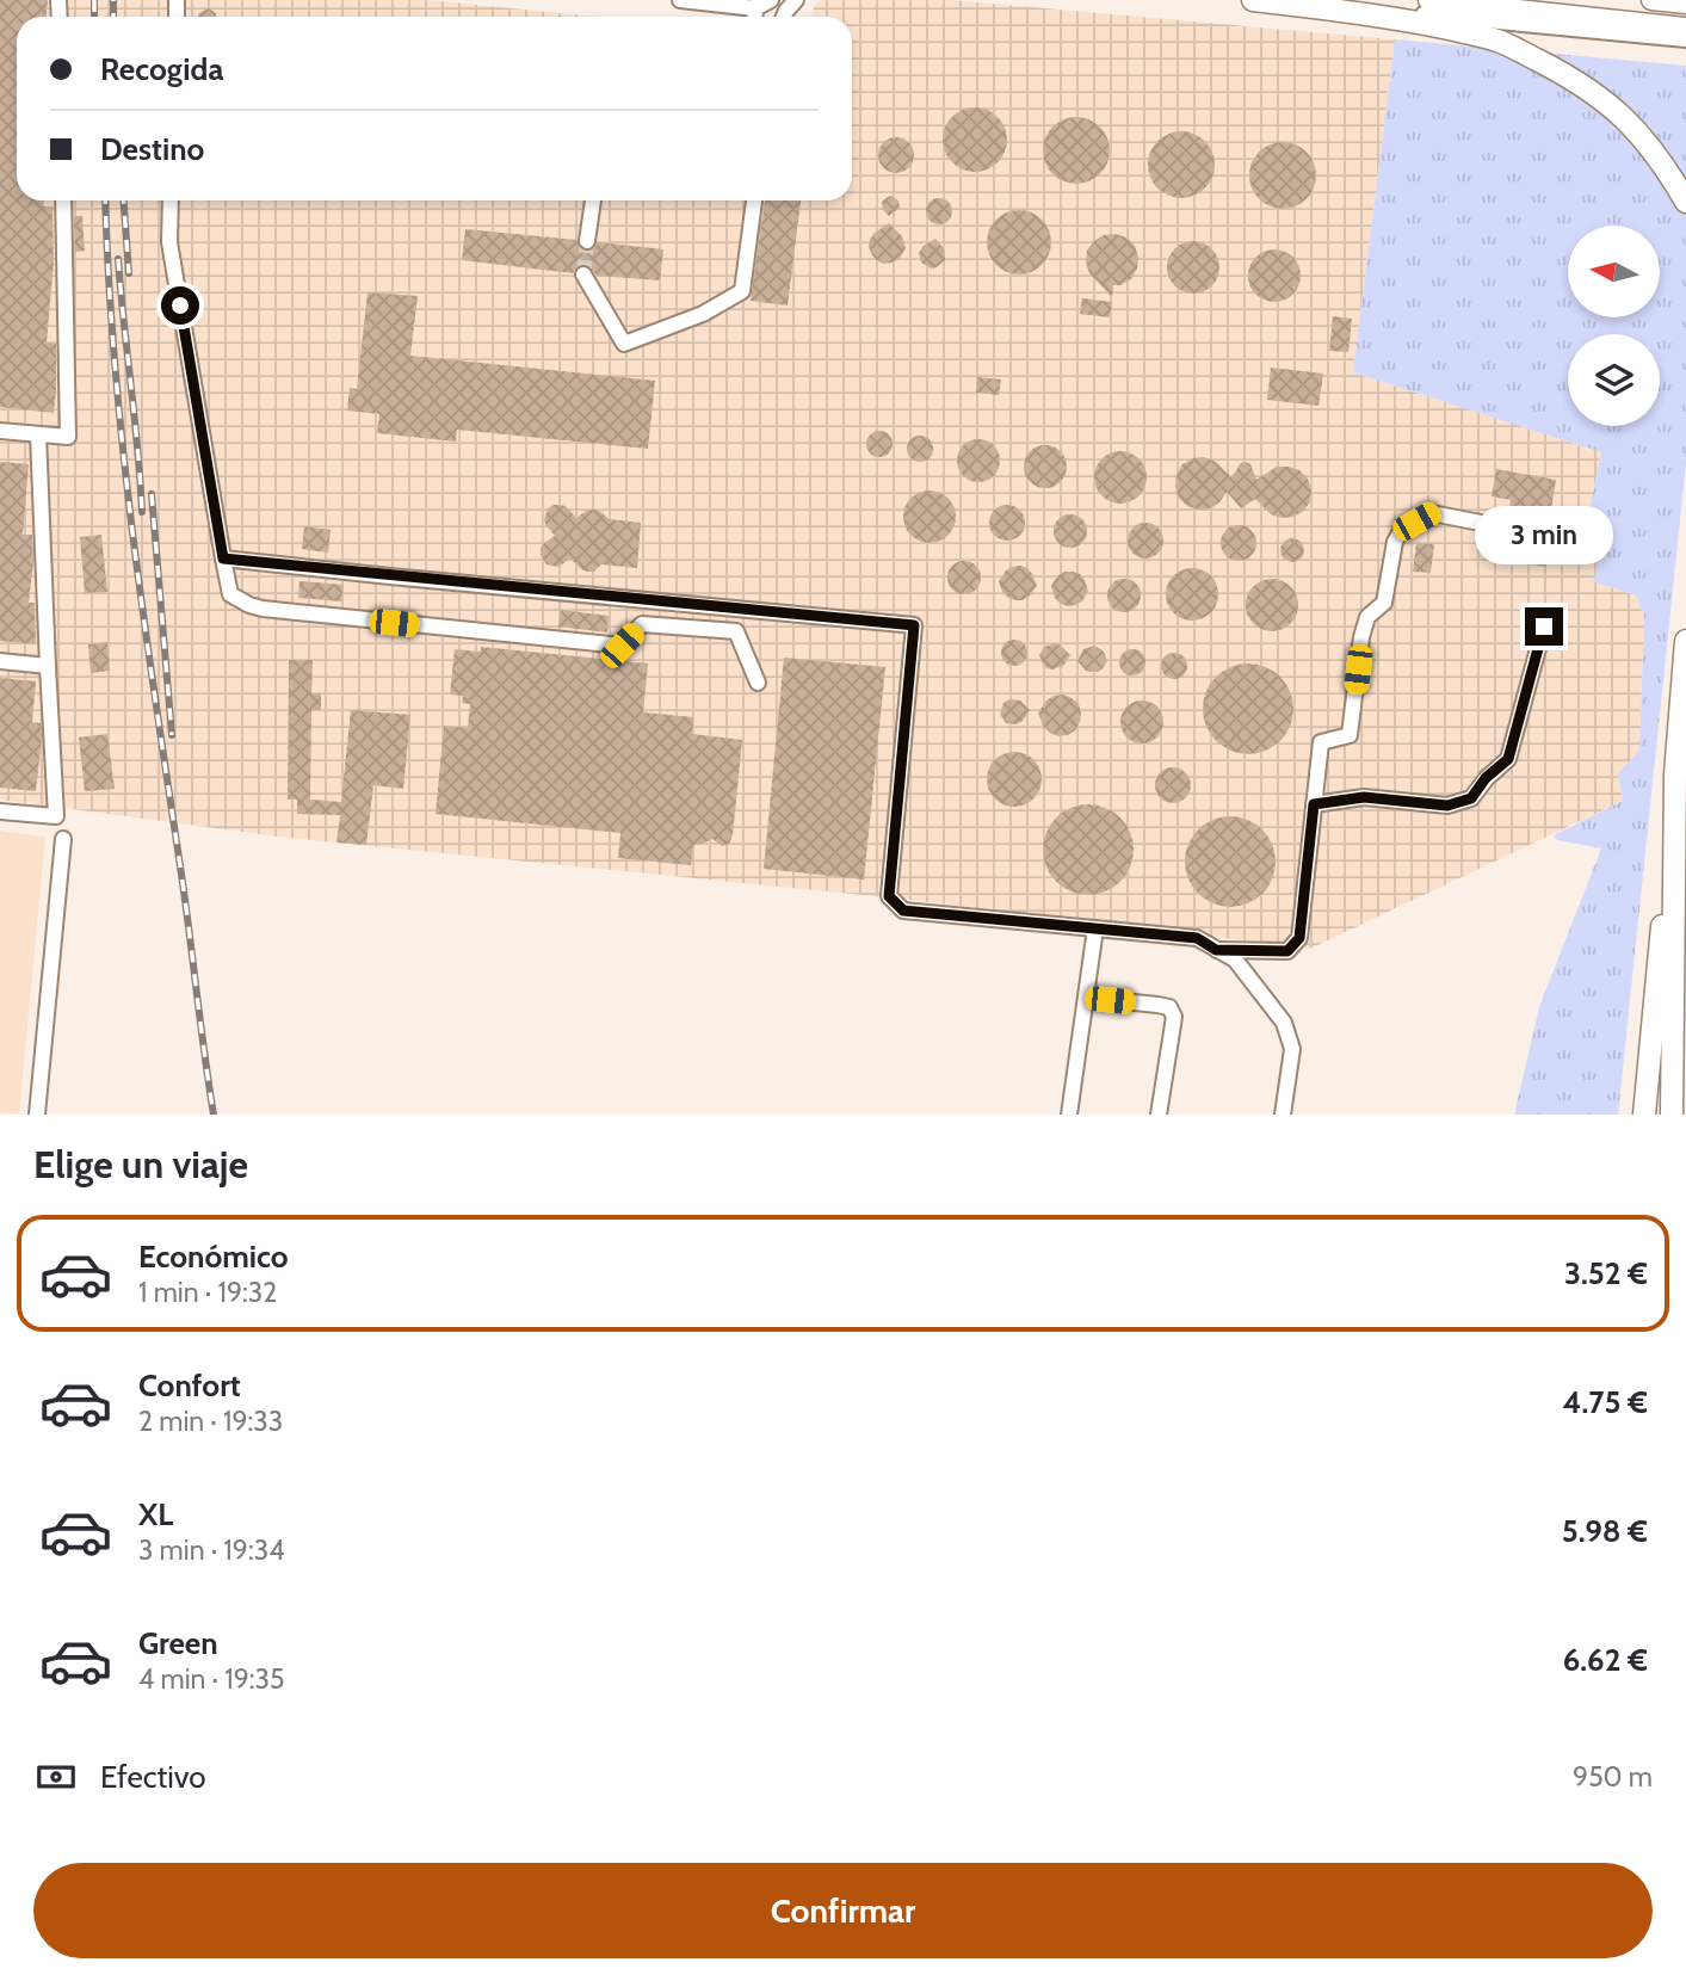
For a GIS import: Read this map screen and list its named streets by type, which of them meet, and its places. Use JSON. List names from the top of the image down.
{
  "north": "left",
  "page": {
    "banner": ["Recogida", "Destino"],
    "bubble": "3 min",
    "heading": "Elige un viaje",
    "list": [
      {
        "name": "Económico",
        "note": "1 min · 19:32",
        "value": "3.52 €"
      },
      {
        "name": "Confort",
        "note": "2 min · 19:33",
        "value": "4.75 €"
      },
      {
        "name": "XL",
        "note": "3 min · 19:34",
        "value": "5.98 €"
      },
      {
        "name": "Green",
        "note": "4 min · 19:35",
        "value": "6.62 €"
      }
    ],
    "pay": ["Efectivo", "950 m"],
    "buttons": "Confirmar"
  }
}
